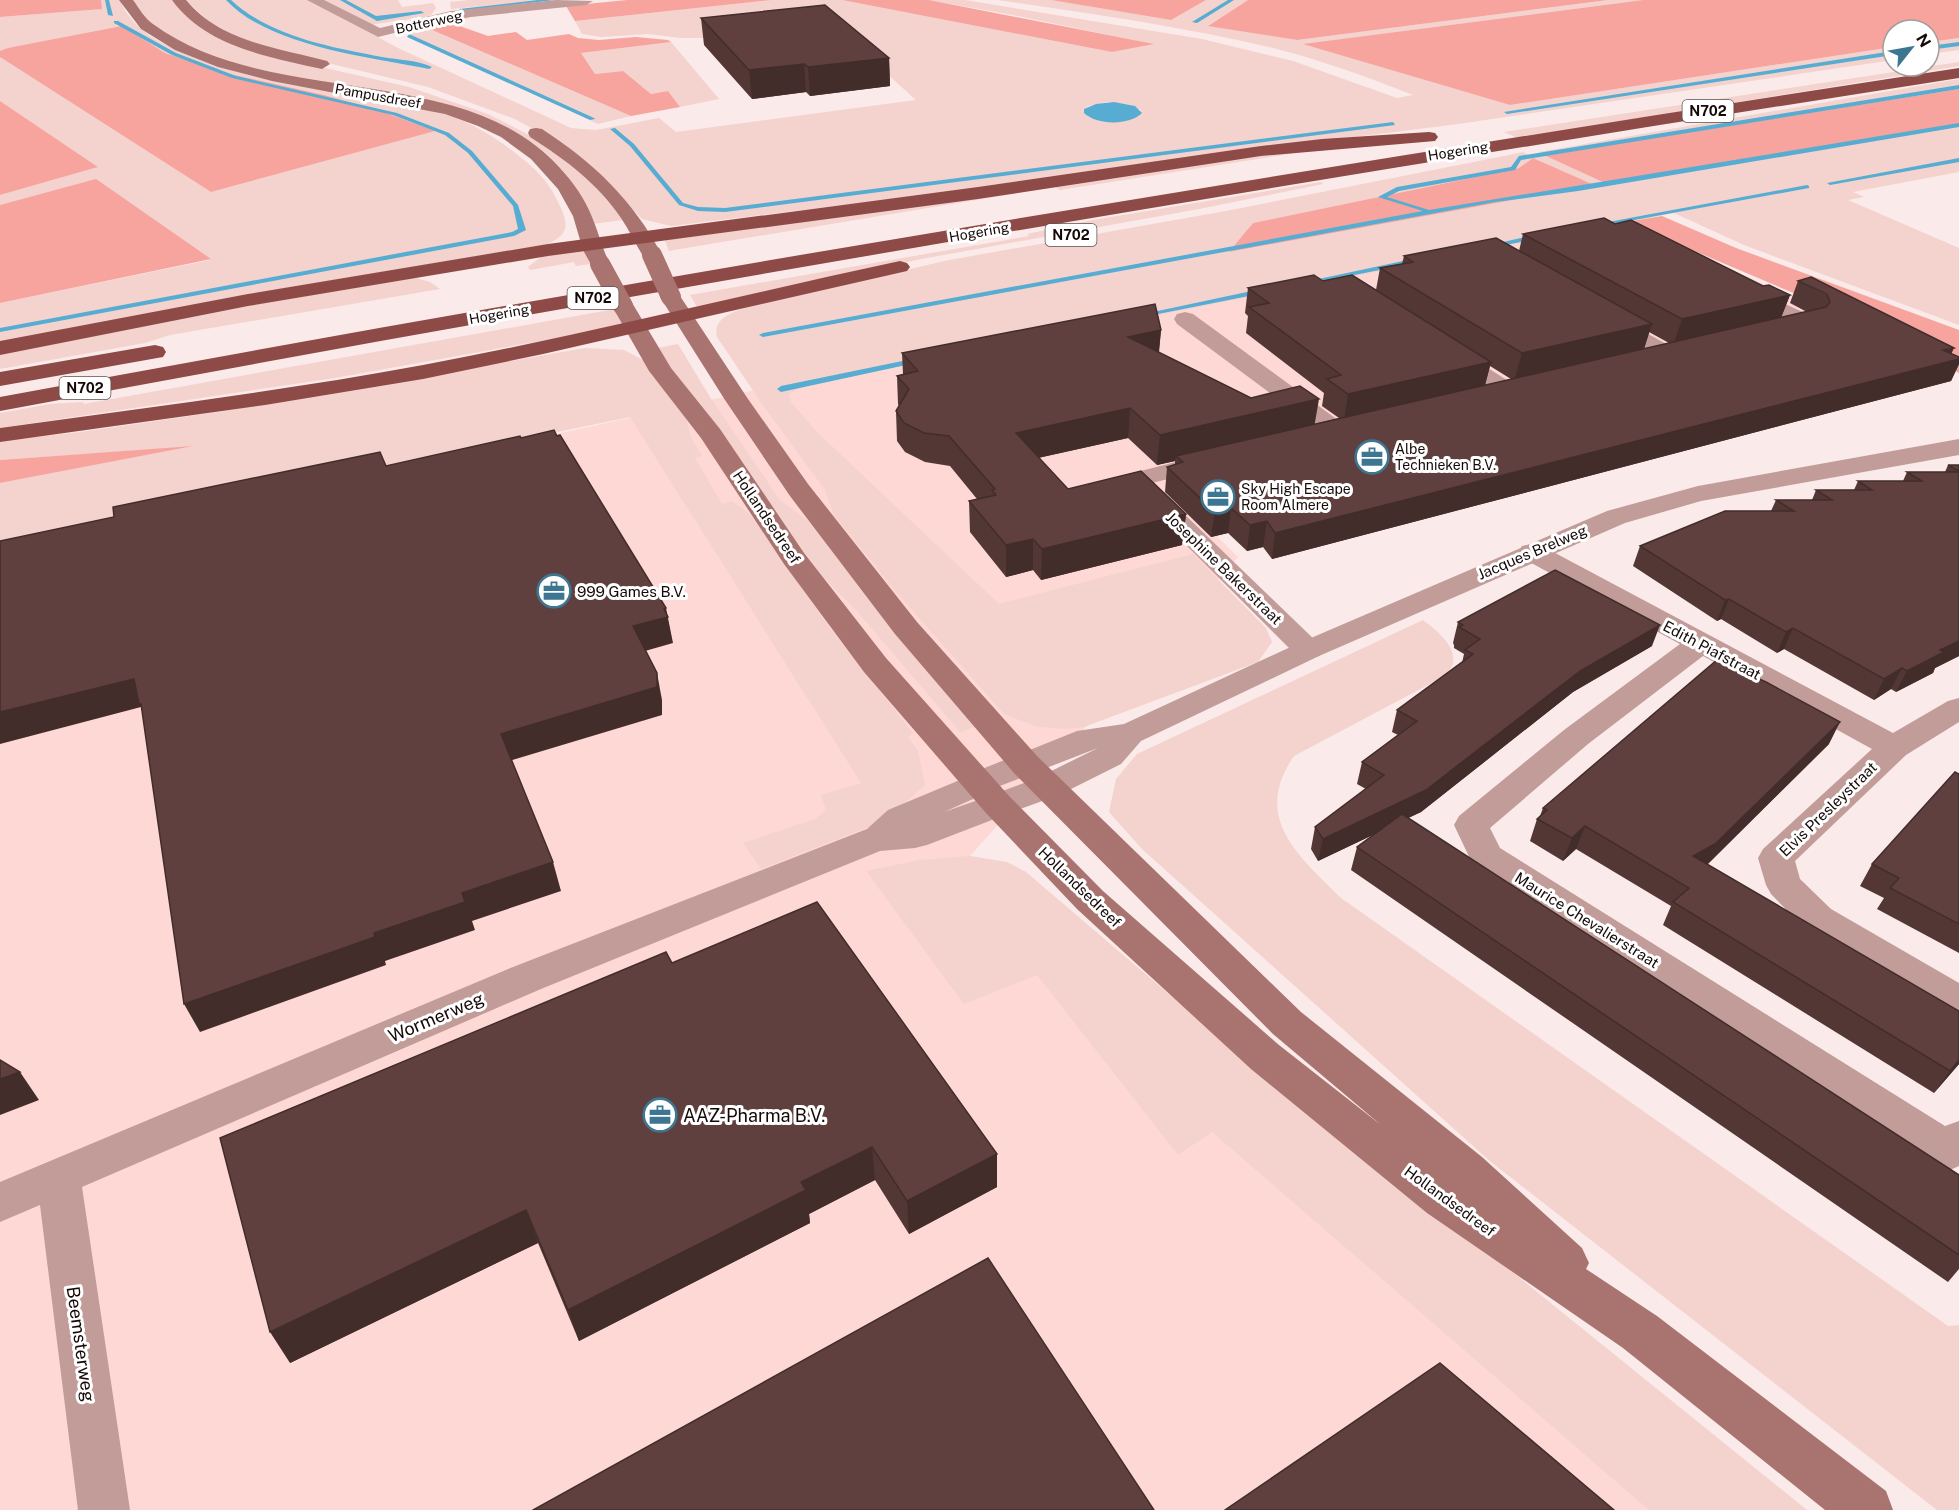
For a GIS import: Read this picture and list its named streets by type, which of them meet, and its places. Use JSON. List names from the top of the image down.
{
  "streets": {
    "highway": ["N702", "Hogering"],
    "main road": ["Pampusdreef", "Hollandsedreef"],
    "street": [
      "Botterweg",
      "Jacques Brelweg",
      "Josephine Bakerstraat",
      "Edith Piafstraat",
      "Elvis Presleystraat",
      "Maurice Chevalierstraat",
      "Wormerweg",
      "Beemsterweg"
    ]
  },
  "crossings": [
    ["Pampusdreef", "N702"],
    ["Pampusdreef", "Hollandsedreef"],
    ["N702", "Hogering"],
    ["N702", "Hollandsedreef"],
    ["Hollandsedreef", "Jacques Brelweg"],
    ["Hollandsedreef", "Wormerweg"],
    ["Jacques Brelweg", "Josephine Bakerstraat"],
    ["Jacques Brelweg", "Edith Piafstraat"],
    ["Jacques Brelweg", "Wormerweg"],
    ["Edith Piafstraat", "Elvis Presleystraat"],
    ["Edith Piafstraat", "Maurice Chevalierstraat"],
    ["Wormerweg", "Beemsterweg"]
  ],
  "places": {
    "office": [
      "Albe Technieken B.V.",
      "Sky High Escape Room Almere",
      "999 Games B.V.",
      "AAZ-Pharma B.V."
    ]
  },
  "north": "top right"
}
